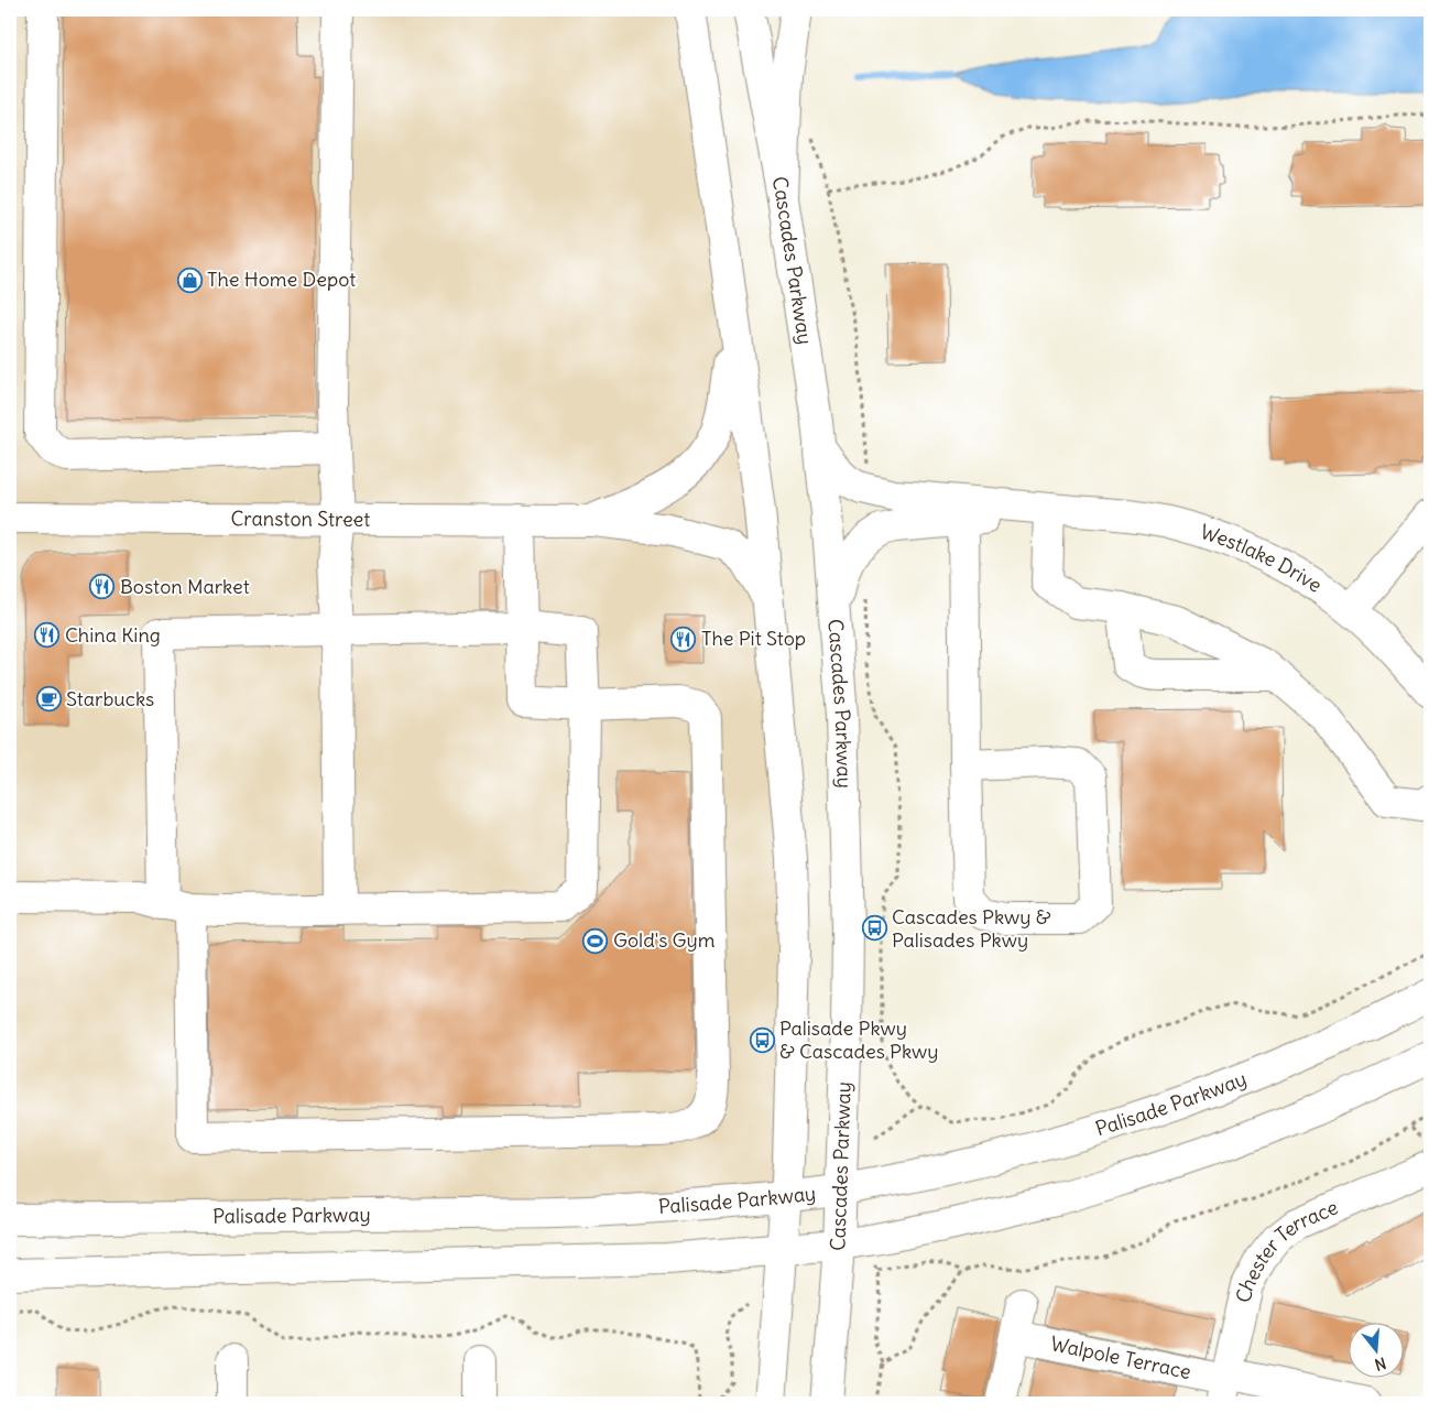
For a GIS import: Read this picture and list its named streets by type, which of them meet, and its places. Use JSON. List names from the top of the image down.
{
  "streets": {
    "main road": [
      "Cascades Parkway",
      "Cranston Street",
      "Westlake Drive",
      "Palisade Parkway",
      "Chester Terrace",
      "Walpole Terrace"
    ]
  },
  "crossings": [
    ["Cascades Parkway", "Westlake Drive"],
    ["Cascades Parkway", "Palisade Parkway"],
    ["Chester Terrace", "Walpole Terrace"]
  ],
  "places": {
    "shop": ["The Home Depot"],
    "restaurant": ["Boston Market", "China King", "The Pit Stop"],
    "cafe": ["Starbucks"],
    "bus stop": ["Cascades Pkwy & Palisades Pkwy", "Palisade Pkwy & Cascades Pkwy"],
    "sports": ["Gold's Gym"]
  },
  "north": "bottom"
}
